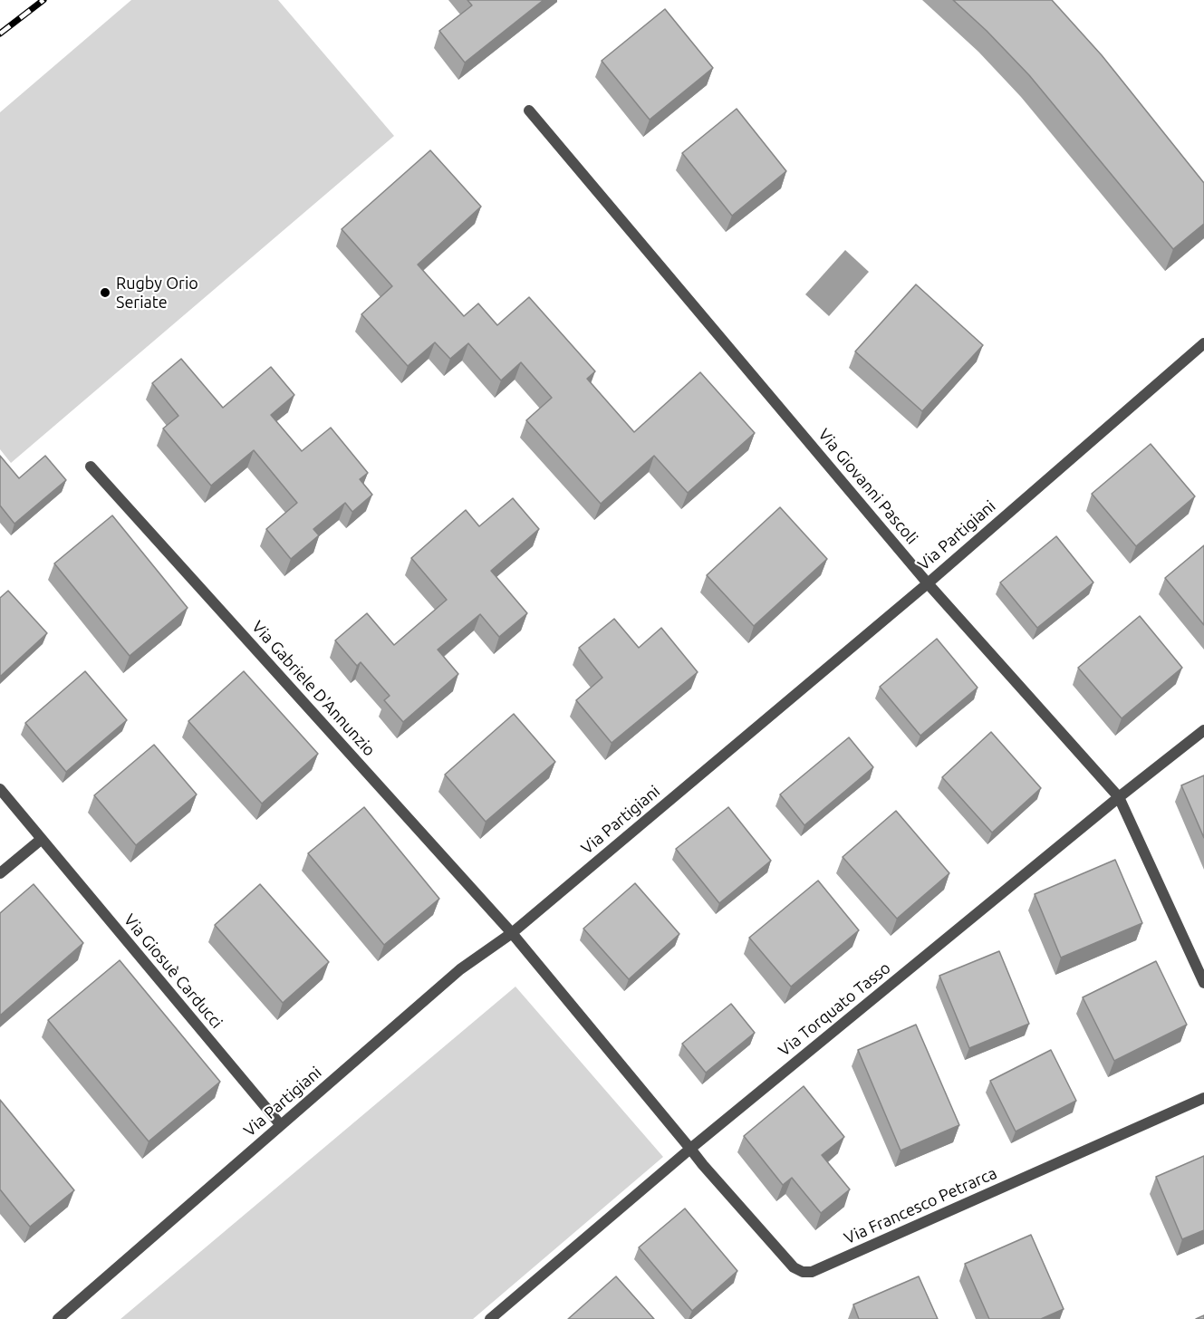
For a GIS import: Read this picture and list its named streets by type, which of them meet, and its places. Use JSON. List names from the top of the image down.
{
  "streets": {
    "street": [
      "Via Giovanni Pascoli",
      "Via Partigiani",
      "Via Gabriele D'Annunzio",
      "Via Giosuè Carducci",
      "Via Torquato Tasso",
      "Via Francesco Petrarca"
    ]
  },
  "crossings": [
    ["Via Giovanni Pascoli", "Via Partigiani"],
    ["Via Giovanni Pascoli", "Via Torquato Tasso"],
    ["Via Partigiani", "Via Gabriele D'Annunzio"],
    ["Via Partigiani", "Via Giosuè Carducci"],
    ["Via Gabriele D'Annunzio", "Via Torquato Tasso"],
    ["Via Gabriele D'Annunzio", "Via Francesco Petrarca"],
    ["Via Torquato Tasso", "Via Francesco Petrarca"]
  ],
  "places": ["Rugby Orio Seriate"]
}
